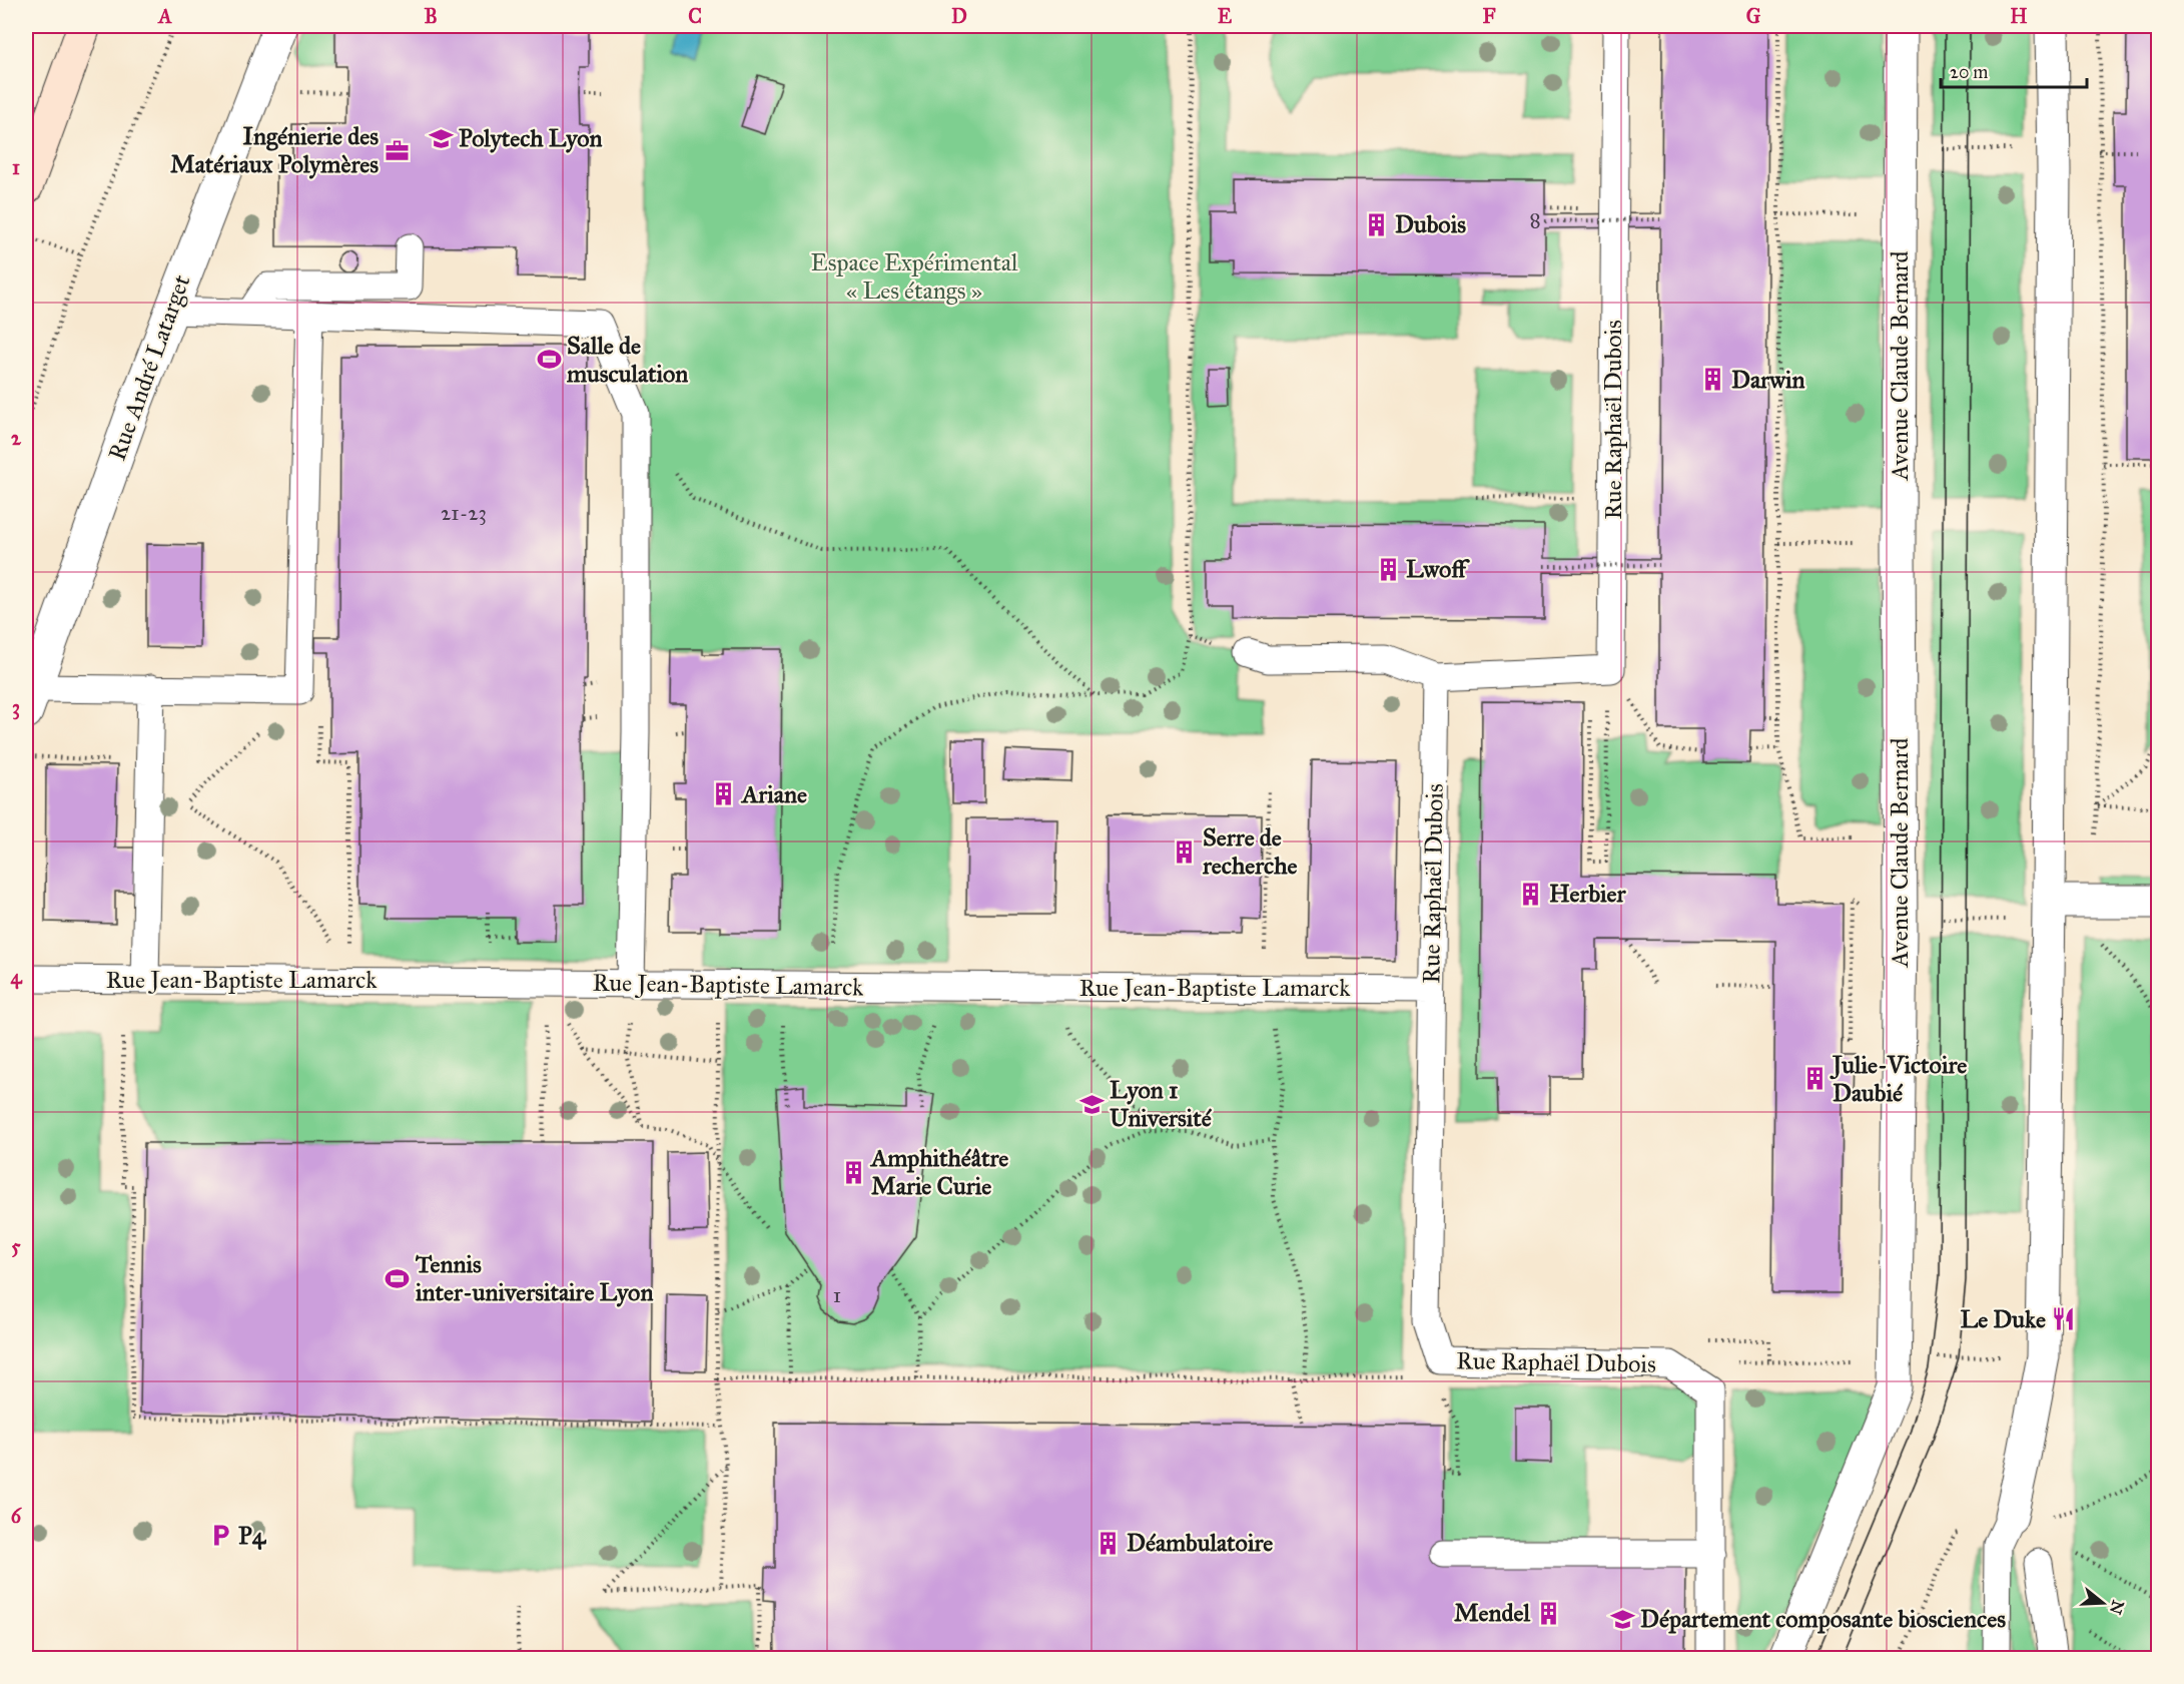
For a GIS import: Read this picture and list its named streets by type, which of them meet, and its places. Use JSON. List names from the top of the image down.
{
  "streets": {
    "street": ["Avenue Claude Bernard", "Rue André Latarget"],
    "lane": ["Rue Raphaël Dubois", "Rue Jean-Baptiste Lamarck"]
  },
  "crossings": [
    ["Rue Raphaël Dubois", "Rue Jean-Baptiste Lamarck"]
  ],
  "parks": ["Espace Expérimental « Les étangs »"],
  "places": {
    "school or university": ["Polytech Lyon", "Lyon 1 Université", "Département composante biosciences"],
    "office": ["Ingénierie des Matériaux Polymères"],
    "building": [
      "Dubois",
      "Darwin",
      "Lwoff",
      "Ariane",
      "Serre de recherche",
      "Herbier",
      "Julie-Victoire Daubié",
      "Amphithéâtre Marie Curie",
      "Déambulatoire",
      "Mendel"
    ],
    "sports": ["Salle de musculation", "Tennis inter-universitaire Lyon"],
    "restaurant": ["Le Duke"],
    "parking": ["P4"]
  },
  "house_numbers": ["8", "21-23", "1"],
  "scale_bar": "20 m",
  "north": "right",
  "grid": {
    "columns": [
      "A",
      "B",
      "C",
      "D",
      "E",
      "F",
      "G",
      "H"
    ],
    "rows": [
      "1",
      "2",
      "3",
      "4",
      "5",
      "6"
    ]
  }
}
